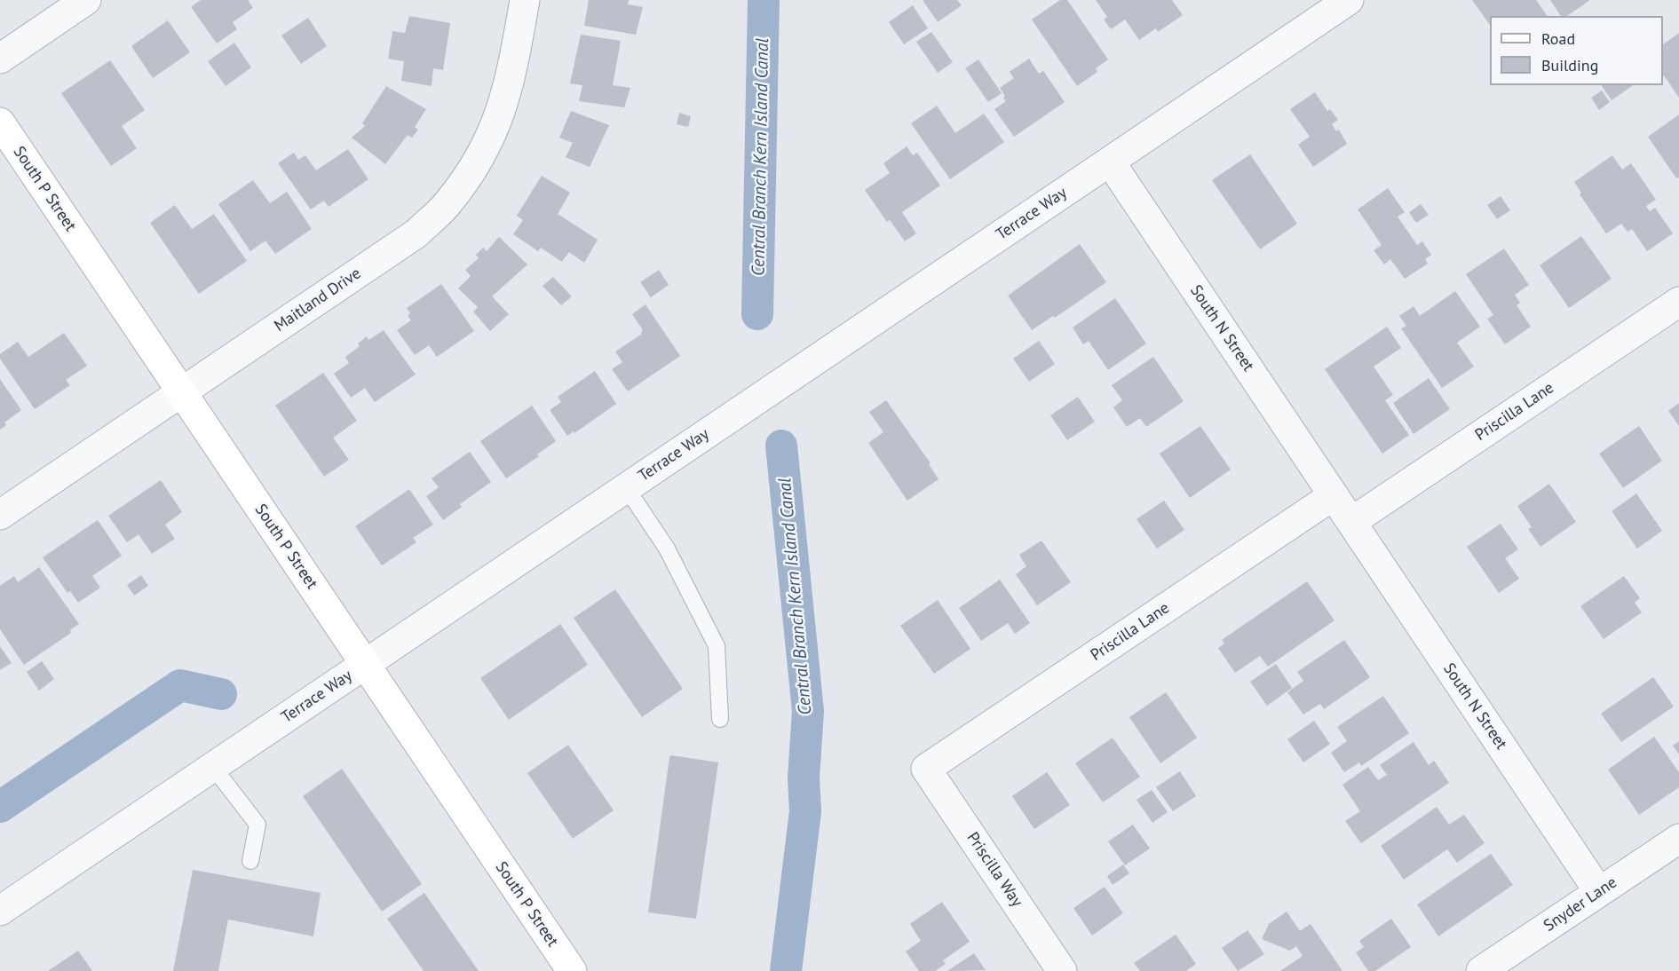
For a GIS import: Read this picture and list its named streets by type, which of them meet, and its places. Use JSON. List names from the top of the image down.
{
  "streets": {
    "street": [
      "South P Street",
      "Terrace Way",
      "Maitland Drive",
      "South N Street",
      "Priscilla Lane",
      "Priscilla Way",
      "Snyder Lane"
    ]
  },
  "crossings": [
    ["South P Street", "Terrace Way"],
    ["South P Street", "Maitland Drive"],
    ["Terrace Way", "South N Street"],
    ["South N Street", "Priscilla Lane"],
    ["South N Street", "Snyder Lane"],
    ["Priscilla Lane", "Priscilla Way"]
  ],
  "water": ["Central Branch Kern Island Canal"],
  "legend": ["Road", "Building"]
}
